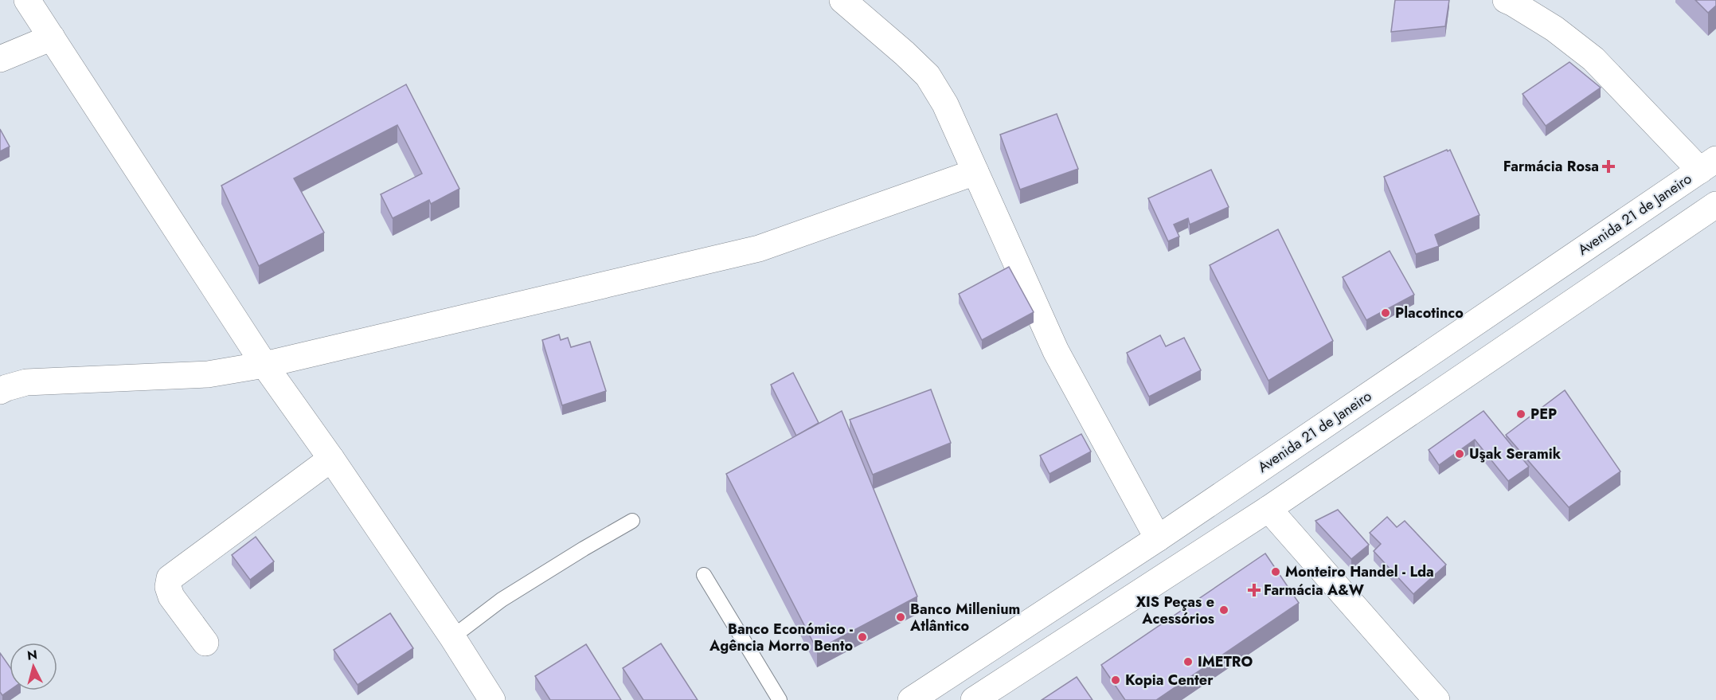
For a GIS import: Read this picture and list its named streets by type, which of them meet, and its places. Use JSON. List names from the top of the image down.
{
  "streets": {
    "street": ["Avenida 21 de Janeiro"]
  },
  "places": {
    "health": ["Farmácia Rosa", "Farmácia A&W"],
    "other": [
      "Placotinco",
      "PEP",
      "Uşak Seramik",
      "Monteiro Handel - Lda",
      "XIS Peças e Acessórios",
      "Banco Millenium Atlântico",
      "Banco Económico - Agência Morro Bento",
      "IMETRO",
      "Kopia Center"
    ]
  },
  "north": "top"
}
